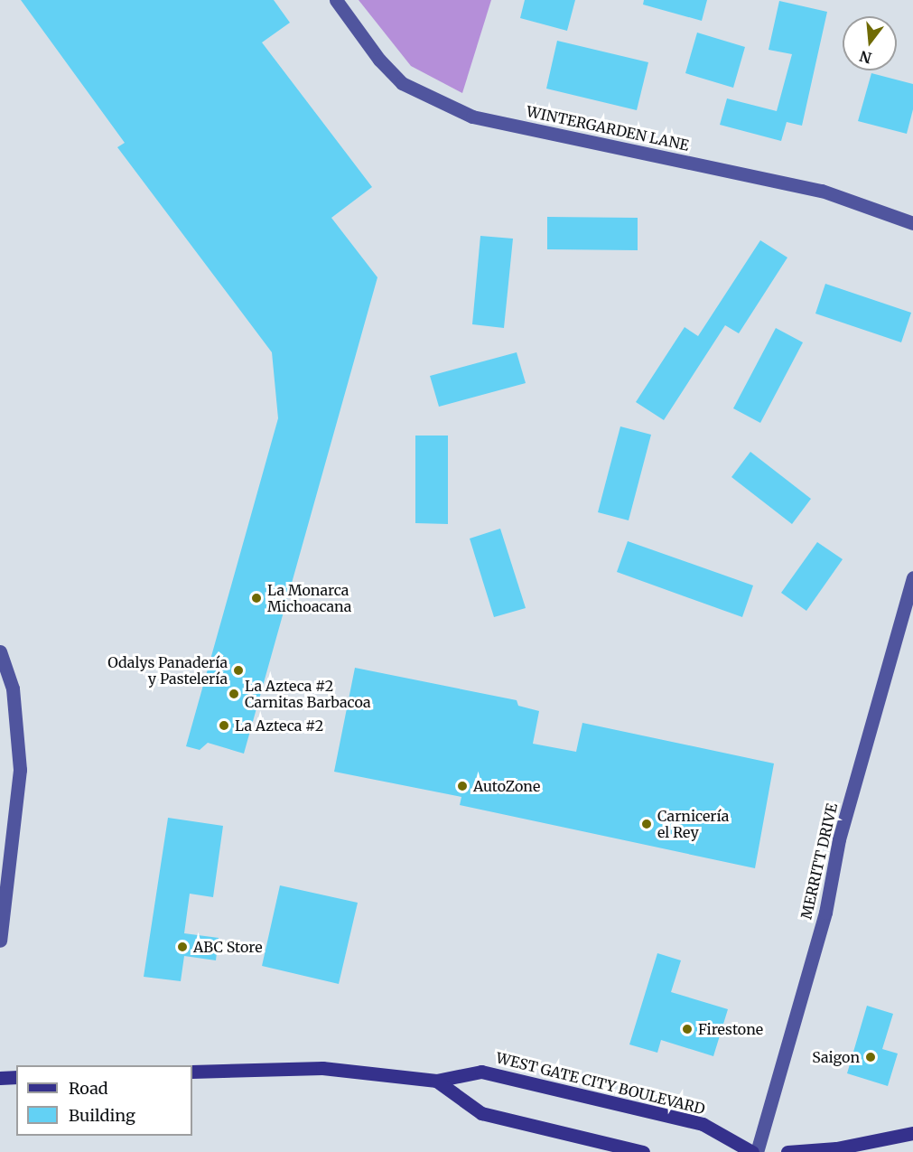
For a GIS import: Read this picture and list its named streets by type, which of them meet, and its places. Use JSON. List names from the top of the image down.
{
  "streets": {
    "main road": ["WEST GATE CITY BOULEVARD"],
    "street": ["WINTERGARDEN LANE", "MERRITT DRIVE"]
  },
  "places": [
    "La Monarca Michoacana",
    "Odalys Panadería y Pastelería",
    "La Azteca #2 Carnitas Barbacoa",
    "La Azteca #2",
    "AutoZone",
    "Carnicería el Rey",
    "ABC Store",
    "Firestone",
    "Saigon"
  ],
  "legend": ["Road", "Building"],
  "north": "bottom"
}
